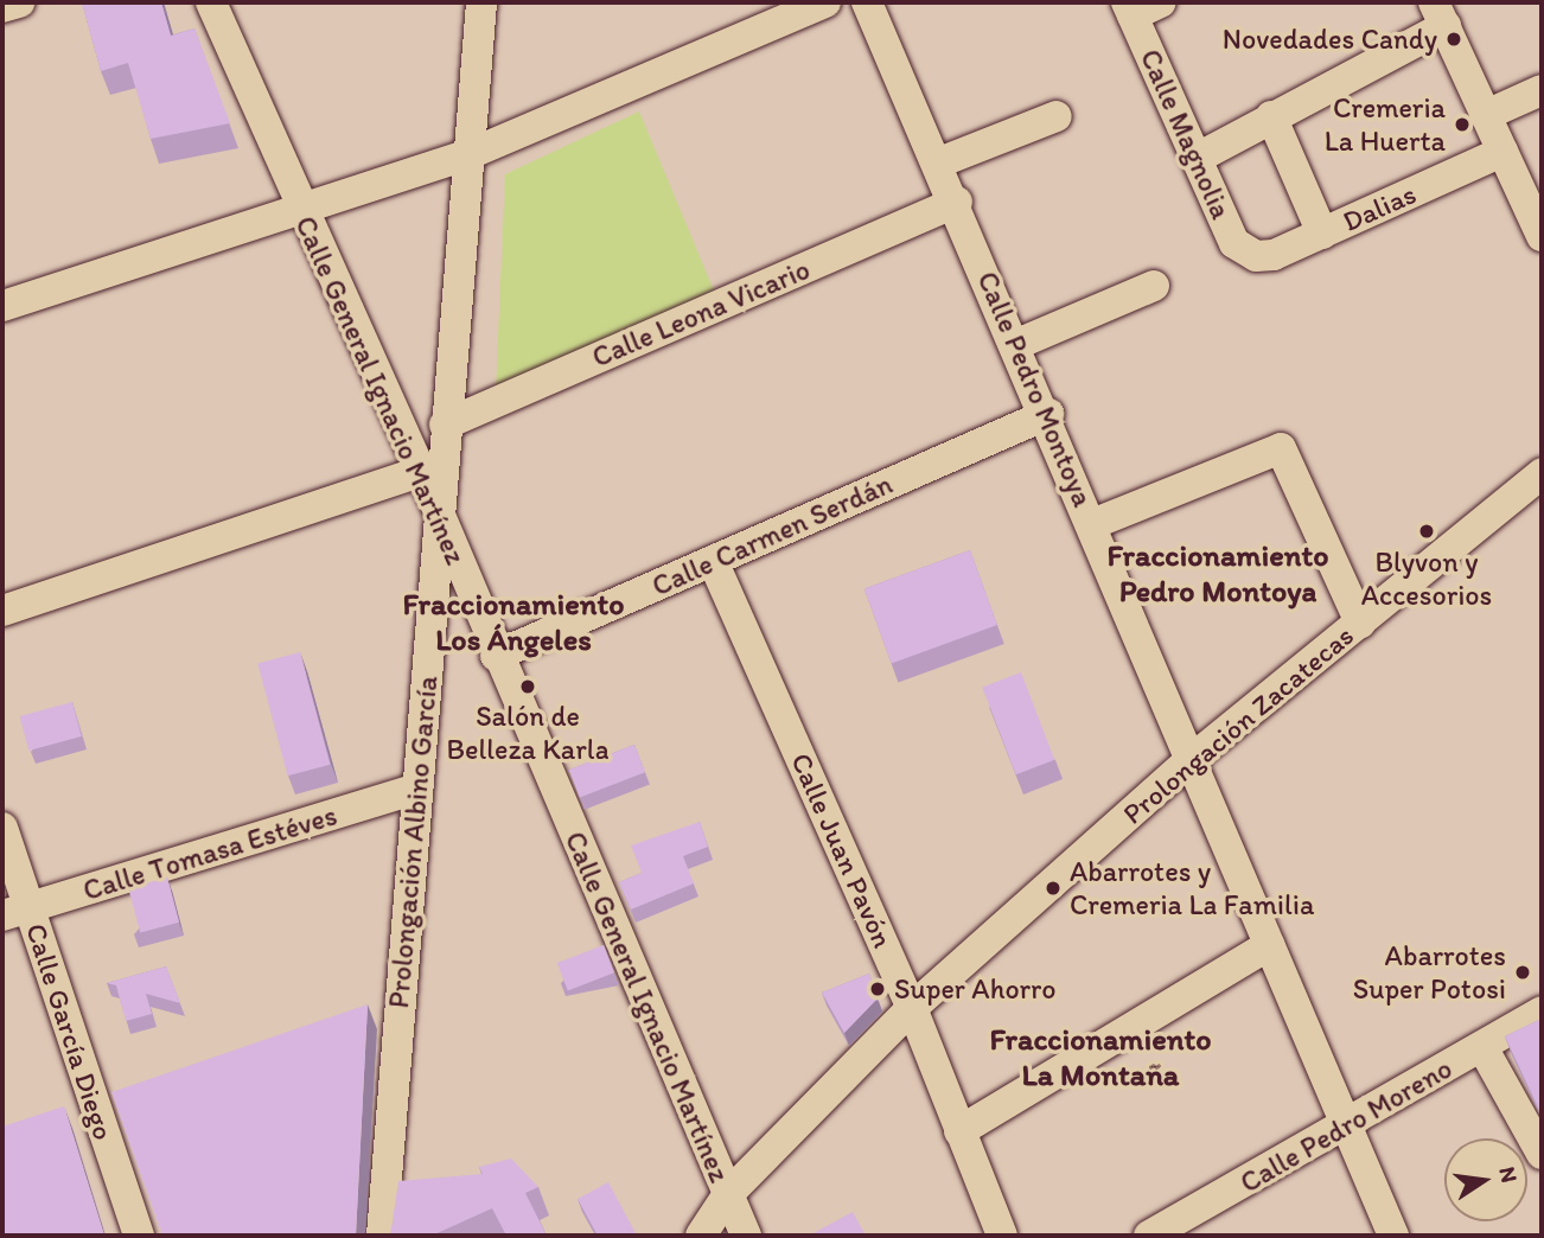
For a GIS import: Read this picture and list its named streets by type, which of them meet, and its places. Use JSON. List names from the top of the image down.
{
  "streets": {
    "street": [
      "Calle Magnolia",
      "Dalias",
      "Calle Leona Vicario",
      "Calle Pedro Montoya",
      "Calle General Ignacio Martínez",
      "Calle Carmen Serdán",
      "Prolongación Zacatecas",
      "Prolongación Albino García",
      "Calle Juan Pavón",
      "Calle Tomasa Estéves",
      "Calle García Diego",
      "Calle Pedro Moreno"
    ]
  },
  "crossings": [
    ["Calle Magnolia", "Dalias"],
    ["Calle Leona Vicario", "Calle Pedro Montoya"],
    ["Calle Leona Vicario", "Prolongación Albino García"],
    ["Calle Pedro Montoya", "Calle Carmen Serdán"],
    ["Calle Pedro Montoya", "Prolongación Zacatecas"],
    ["Calle Pedro Montoya", "Calle Pedro Moreno"],
    ["Calle General Ignacio Martínez", "Calle Carmen Serdán"],
    ["Calle General Ignacio Martínez", "Prolongación Zacatecas"],
    ["Calle General Ignacio Martínez", "Prolongación Albino García"],
    ["Calle Carmen Serdán", "Calle Juan Pavón"],
    ["Prolongación Zacatecas", "Calle Juan Pavón"],
    ["Prolongación Albino García", "Calle Tomasa Estéves"],
    ["Calle Tomasa Estéves", "Calle García Diego"]
  ],
  "districts": ["Fraccionamiento Pedro Montoya", "Fraccionamiento Los Ángeles", "Fraccionamiento La Montaña"],
  "places": [
    "Novedades Candy",
    "Cremeria La Huerta",
    "Blyvon y Accesorios",
    "Salón de Belleza Karla",
    "Abarrotes y Cremeria La Familia",
    "Abarrotes Super Potosi",
    "Super Ahorro"
  ],
  "north": "right"
}
